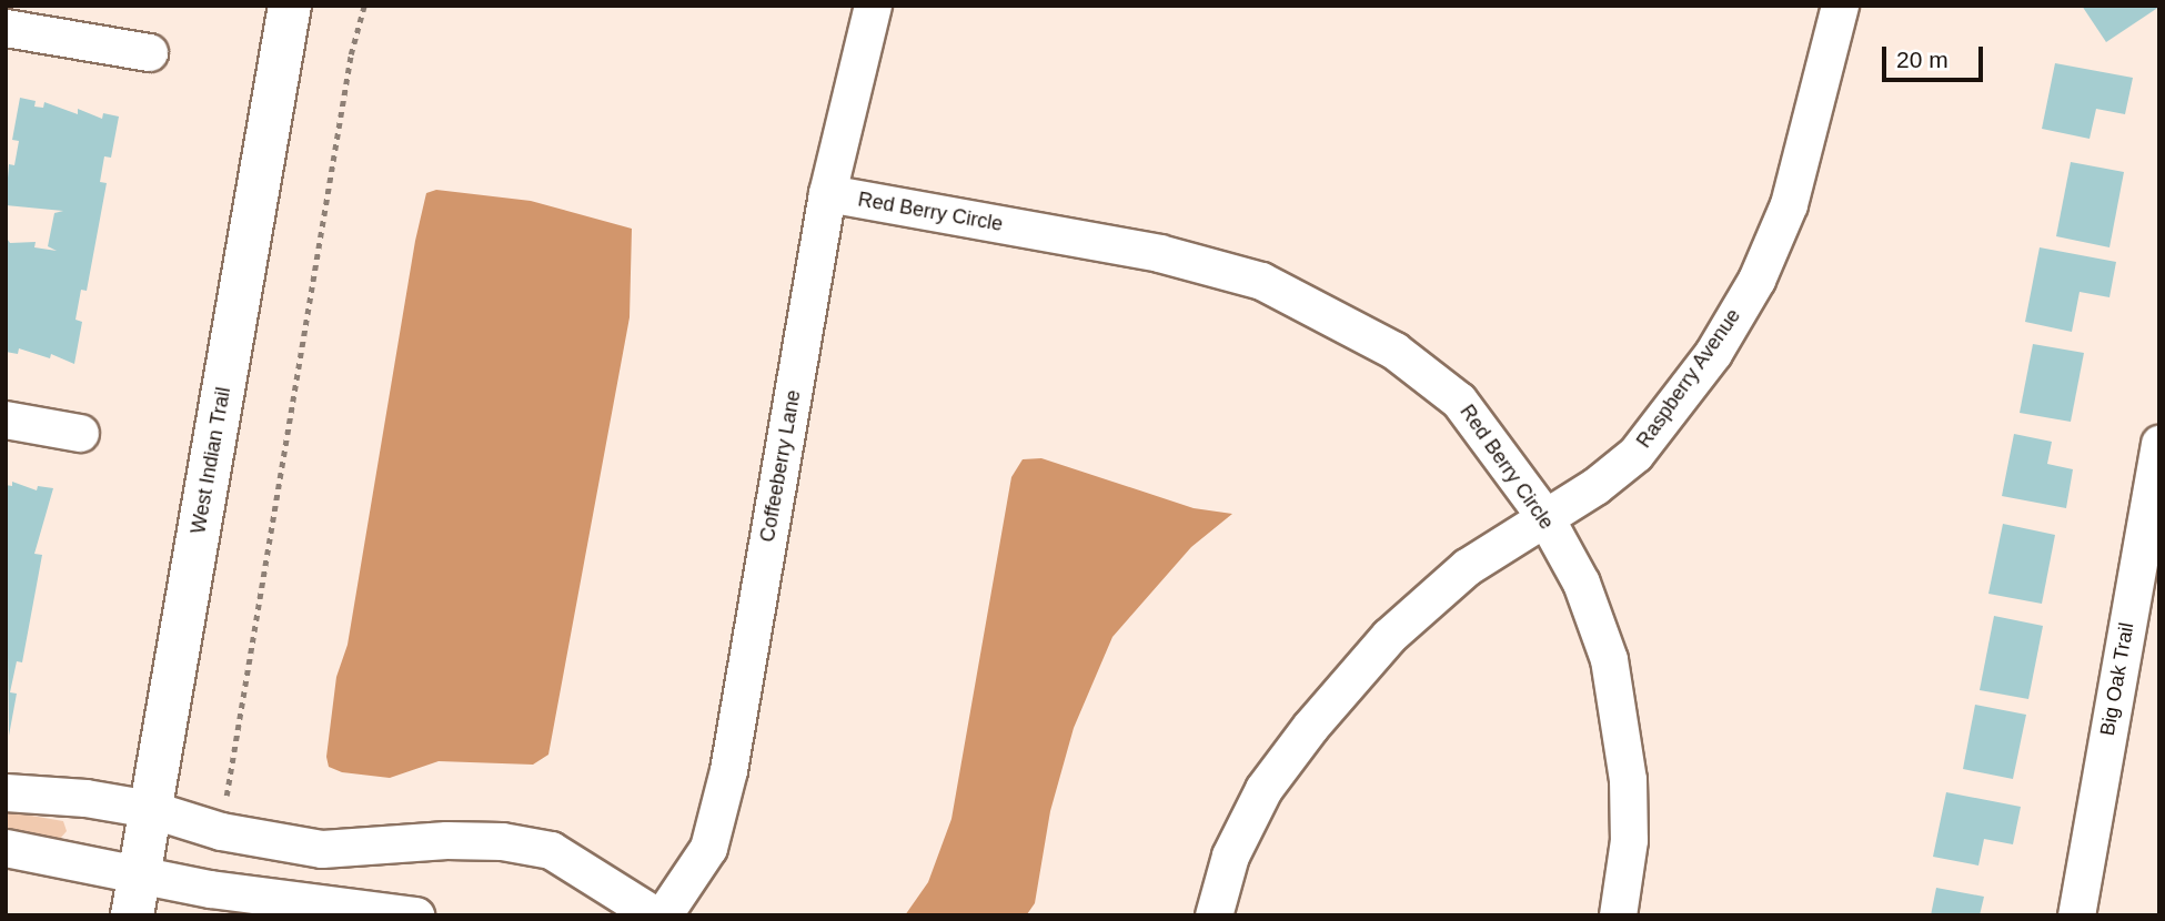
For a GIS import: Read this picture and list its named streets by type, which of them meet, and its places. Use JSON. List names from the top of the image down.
{
  "streets": {
    "main road": ["West Indian Trail"],
    "street": [
      "Red Berry Circle",
      "Raspberry Avenue",
      "Coffeeberry Lane",
      "Big Oak Trail"
    ]
  },
  "crossings": [
    ["Red Berry Circle", "Raspberry Avenue"],
    ["Red Berry Circle", "Coffeeberry Lane"]
  ],
  "scale_bar": "20 m"
}
